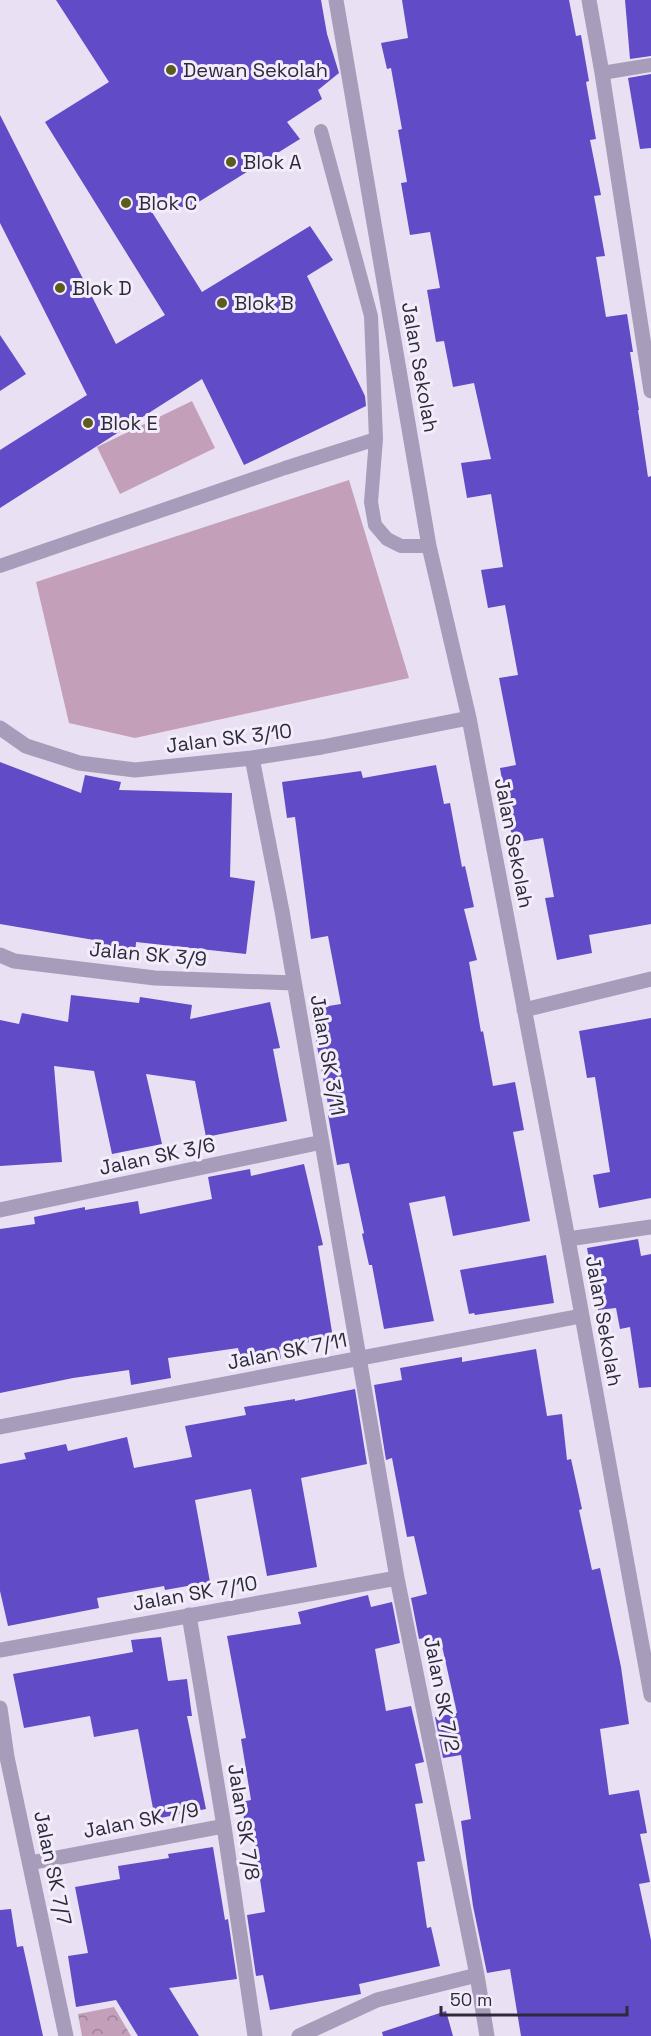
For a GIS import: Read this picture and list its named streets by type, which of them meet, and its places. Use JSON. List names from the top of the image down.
{
  "streets": {
    "street": [
      "Jalan Sekolah",
      "Jalan SK 3/10",
      "Jalan SK 3/9",
      "Jalan SK 3/11",
      "Jalan SK 3/6",
      "Jalan SK 7/11",
      "Jalan SK 7/10",
      "Jalan SK 7/2",
      "Jalan SK 7/9",
      "Jalan SK 7/8",
      "Jalan SK 7/7"
    ]
  },
  "crossings": [
    ["Jalan Sekolah", "Jalan SK 3/10"],
    ["Jalan Sekolah", "Jalan SK 7/11"],
    ["Jalan SK 3/10", "Jalan SK 3/11"],
    ["Jalan SK 3/9", "Jalan SK 3/11"],
    ["Jalan SK 3/11", "Jalan SK 3/6"],
    ["Jalan SK 3/11", "Jalan SK 7/11"],
    ["Jalan SK 3/11", "Jalan SK 7/2"],
    ["Jalan SK 7/11", "Jalan SK 7/2"],
    ["Jalan SK 7/10", "Jalan SK 7/2"],
    ["Jalan SK 7/10", "Jalan SK 7/8"],
    ["Jalan SK 7/9", "Jalan SK 7/8"],
    ["Jalan SK 7/9", "Jalan SK 7/7"]
  ],
  "places": [
    "Dewan Sekolah",
    "Blok A",
    "Blok C",
    "Blok D",
    "Blok B",
    "Blok E"
  ],
  "scale_bar": "50 m"
}
